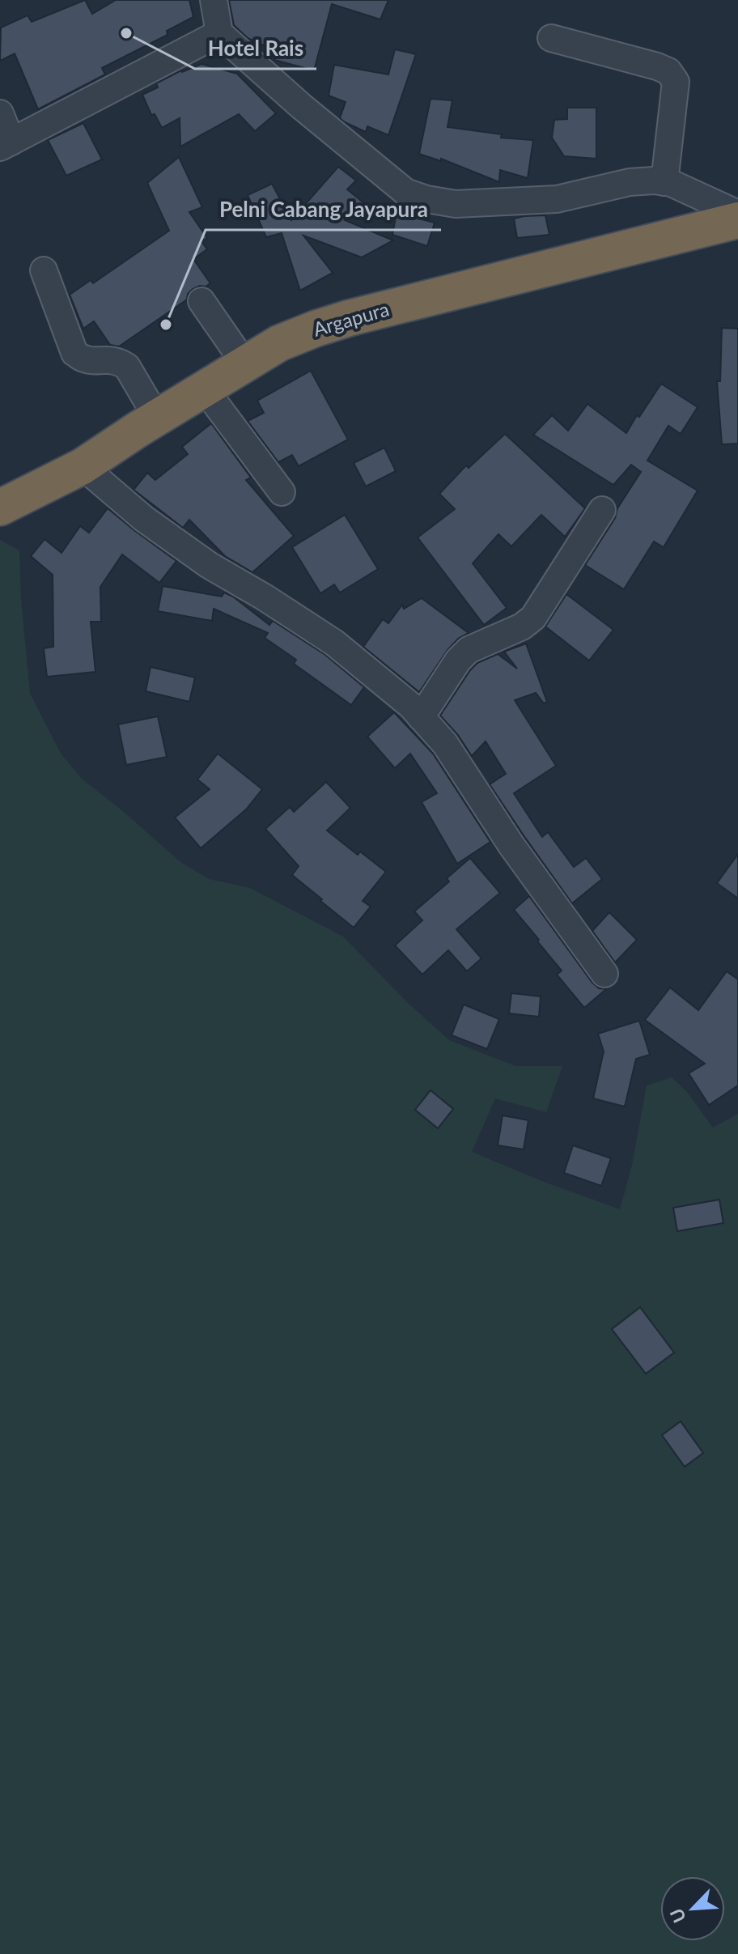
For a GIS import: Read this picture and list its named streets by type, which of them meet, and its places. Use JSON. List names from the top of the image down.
{
  "streets": {
    "highway": ["Argapura"]
  },
  "places": ["Hotel Rais", "Pelni Cabang Jayapura"],
  "north": "bottom left"
}
